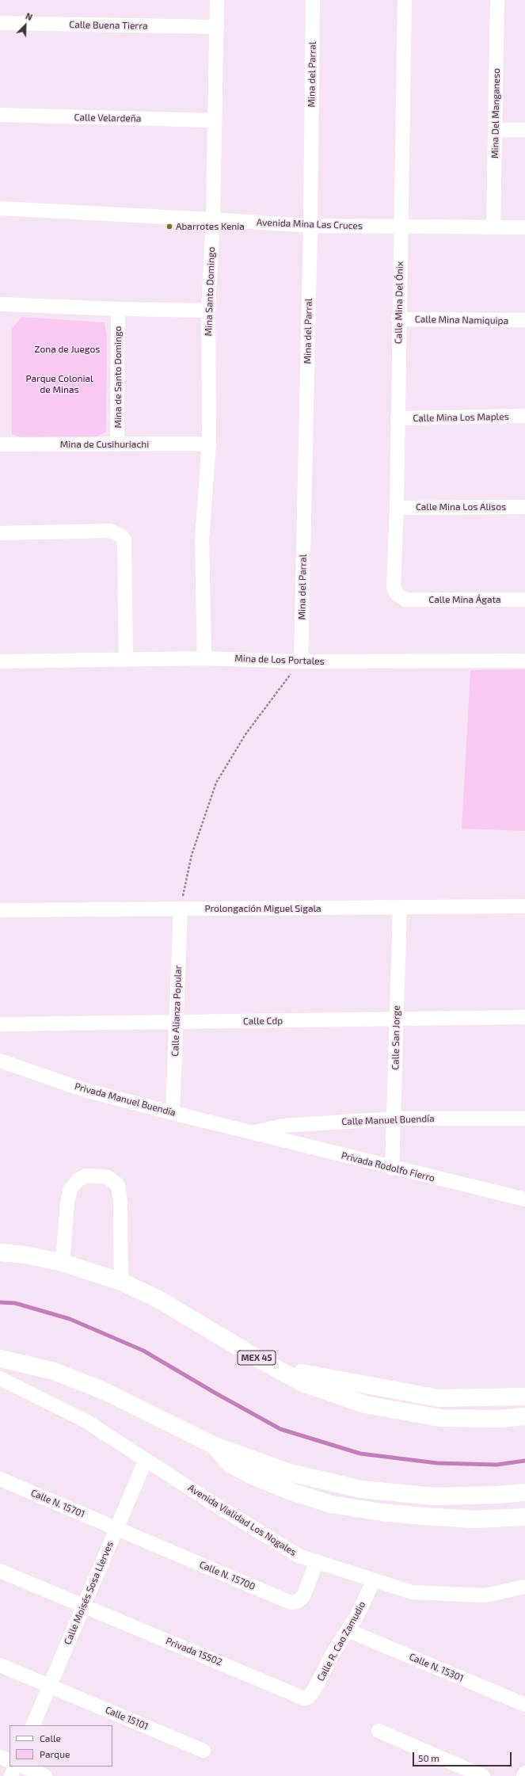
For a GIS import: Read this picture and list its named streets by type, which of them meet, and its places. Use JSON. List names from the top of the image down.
{
  "streets": {
    "highway": ["MEX 45"],
    "street": [
      "Calle Buena Tierra",
      "Mina del Parral",
      "Mina Del Manganeso",
      "Calle Velardeña",
      "Avenida Mina Las Cruces",
      "Mina Santo Domingo",
      "Calle Mina Del Ónix",
      "Calle Mina Namiquipa",
      "Mina de Santo Domingo",
      "Calle Mina Los Maples",
      "Mina de Cusihuriachi",
      "Calle Mina Los Alisos",
      "Calle Mina Ágata",
      "Mina de Los Portales",
      "Prolongación Miguel Sigala",
      "Calle Alianza Popular",
      "Calle Cdp",
      "Calle San Jorge",
      "Privada Manuel Buendía",
      "Calle Manuel Buendía",
      "Privada Rodolfo Fierro",
      "Calle N. 15701",
      "Avenida Vialidad Los Nogales",
      "Calle N. 15700",
      "Calle Moisés Sosa Llerves",
      "Calle R. Cao Zamudio",
      "Privada 15502",
      "Calle N. 15301",
      "Calle 15101"
    ]
  },
  "crossings": [
    ["Calle Buena Tierra", "Mina Santo Domingo"],
    ["Mina del Parral", "Avenida Mina Las Cruces"],
    ["Mina del Parral", "Mina de Los Portales"],
    ["Mina Del Manganeso", "Avenida Mina Las Cruces"],
    ["Calle Velardeña", "Mina Santo Domingo"],
    ["Avenida Mina Las Cruces", "Mina Santo Domingo"],
    ["Avenida Mina Las Cruces", "Calle Mina Del Ónix"],
    ["Mina Santo Domingo", "Mina de Cusihuriachi"],
    ["Mina Santo Domingo", "Mina de Los Portales"],
    ["Calle Mina Del Ónix", "Calle Mina Namiquipa"],
    ["Calle Mina Del Ónix", "Calle Mina Los Maples"],
    ["Calle Mina Del Ónix", "Calle Mina Los Alisos"],
    ["Calle Mina Del Ónix", "Calle Mina Ágata"],
    ["Mina de Santo Domingo", "Mina de Cusihuriachi"],
    ["Prolongación Miguel Sigala", "Calle Alianza Popular"],
    ["Prolongación Miguel Sigala", "Calle San Jorge"],
    ["Calle Alianza Popular", "Calle Cdp"],
    ["Calle Alianza Popular", "Privada Manuel Buendía"],
    ["Calle Cdp", "Calle San Jorge"],
    ["Calle San Jorge", "Calle Manuel Buendía"],
    ["Calle San Jorge", "Privada Rodolfo Fierro"],
    ["Privada Manuel Buendía", "Calle Manuel Buendía"],
    ["Privada Manuel Buendía", "Privada Rodolfo Fierro"],
    ["Calle Manuel Buendía", "Privada Rodolfo Fierro"],
    ["Calle N. 15701", "Calle N. 15700"],
    ["Calle N. 15701", "Calle Moisés Sosa Llerves"],
    ["Avenida Vialidad Los Nogales", "Calle N. 15700"],
    ["Avenida Vialidad Los Nogales", "Calle Moisés Sosa Llerves"],
    ["Avenida Vialidad Los Nogales", "Calle R. Cao Zamudio"],
    ["Calle N. 15700", "Calle Moisés Sosa Llerves"],
    ["Calle Moisés Sosa Llerves", "Privada 15502"],
    ["Calle Moisés Sosa Llerves", "Calle 15101"],
    ["Calle R. Cao Zamudio", "Privada 15502"],
    ["Calle R. Cao Zamudio", "Calle N. 15301"]
  ],
  "parks": ["Zona de Juegos", "Parque Colonial de Minas"],
  "places": ["Abarrotes Kenia"],
  "legend": ["Calle", "Parque"],
  "scale_bar": "50 m",
  "north": "top right"
}
